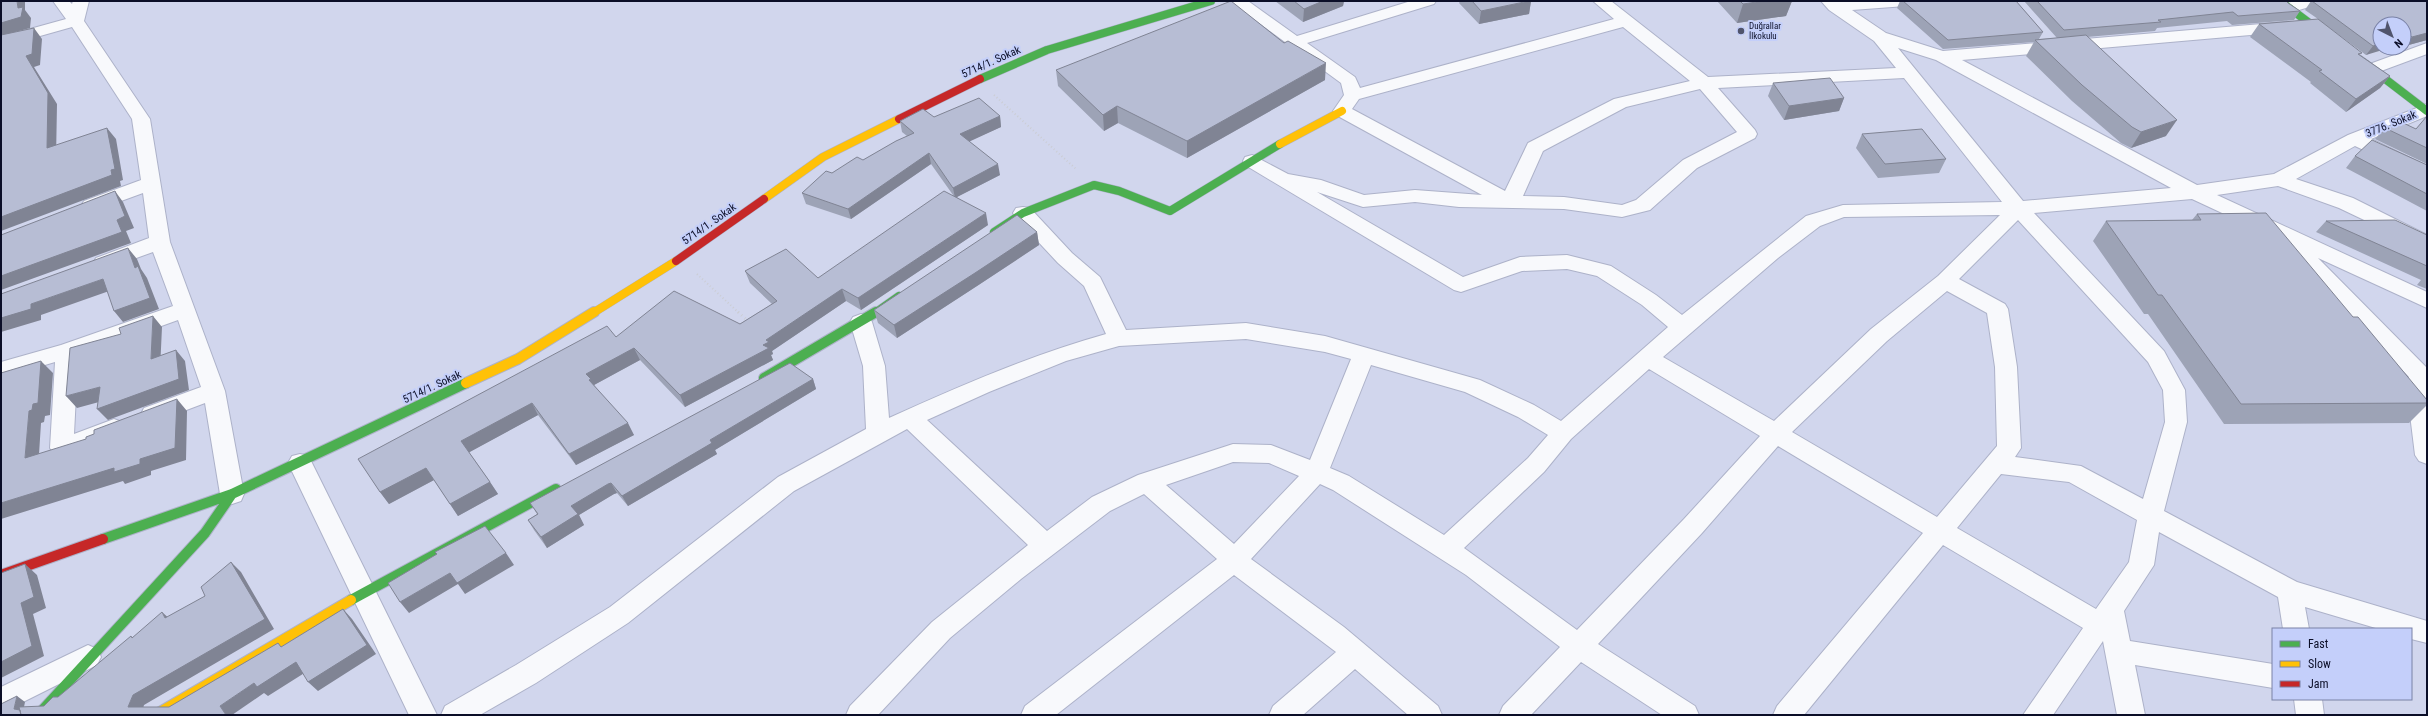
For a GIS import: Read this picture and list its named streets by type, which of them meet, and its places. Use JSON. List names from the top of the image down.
{
  "streets": {
    "street": ["5714/1. Sokak", "3776. Sokak"]
  },
  "places": ["Duğrallar İlkokulu"],
  "legend": ["Fast", "Slow", "Jam"],
  "north": "bottom right"
}
